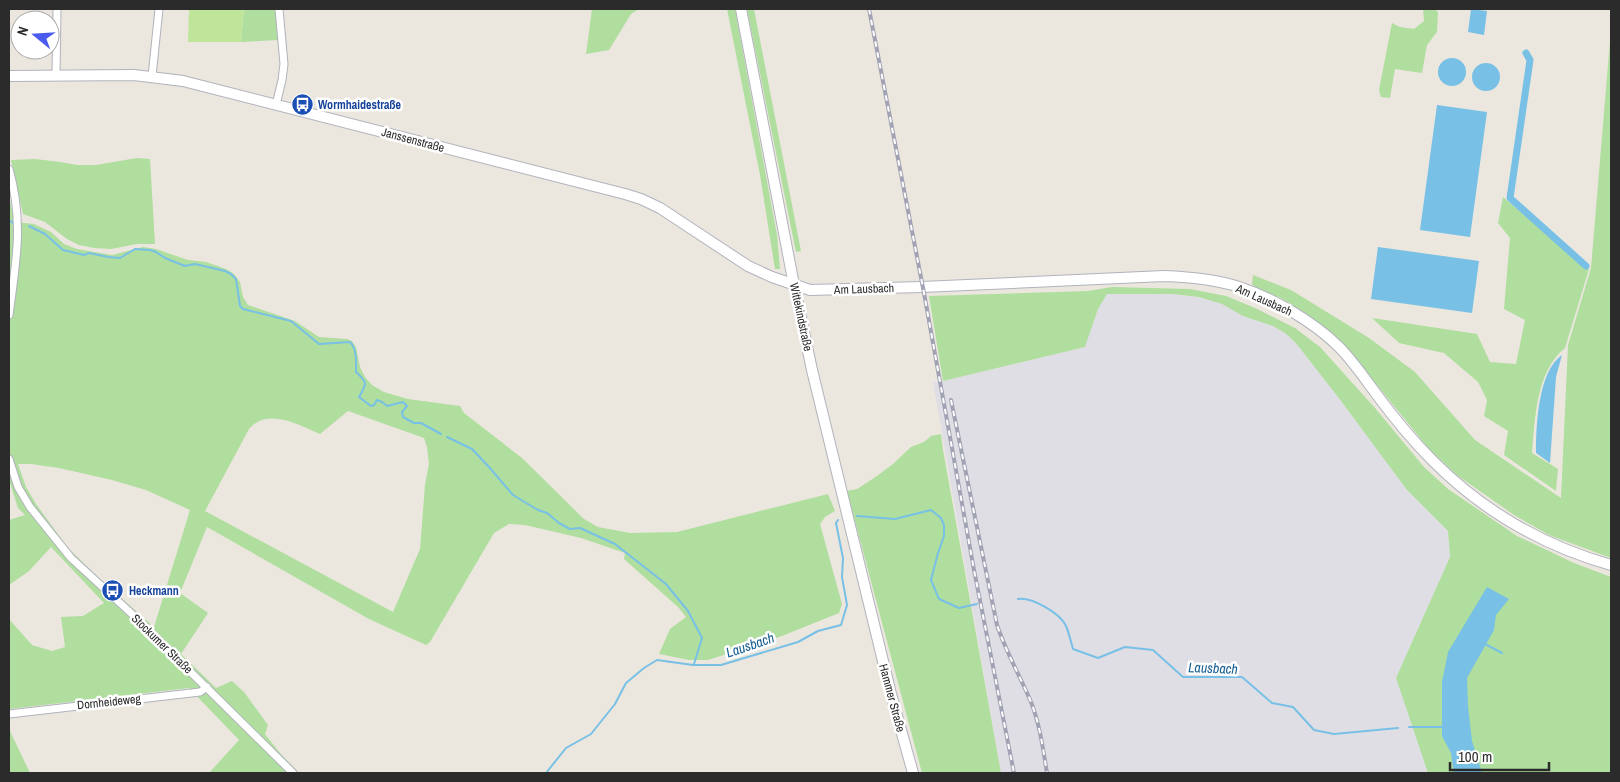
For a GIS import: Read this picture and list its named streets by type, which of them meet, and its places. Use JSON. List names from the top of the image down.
{
  "streets": {
    "main road": [
      "Janssenstraße",
      "Am Lausbach",
      "Wittekindstraße",
      "Hammer Straße"
    ],
    "street": ["Stockumer Straße", "Dornheideweg"]
  },
  "crossings": [
    ["Janssenstraße", "Am Lausbach"],
    ["Janssenstraße", "Wittekindstraße"],
    ["Am Lausbach", "Wittekindstraße"],
    ["Wittekindstraße", "Hammer Straße"],
    ["Stockumer Straße", "Dornheideweg"]
  ],
  "water": ["Lausbach"],
  "places": {
    "bus stop": ["Wormhaidestraße", "Heckmann"]
  },
  "scale_bar": "100 m",
  "north": "left"
}
